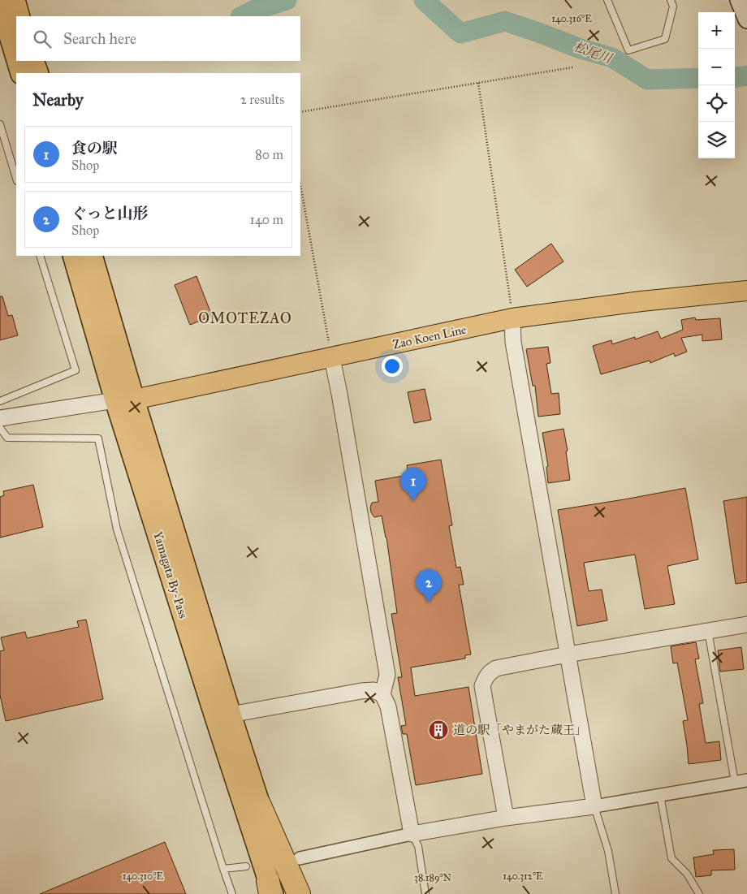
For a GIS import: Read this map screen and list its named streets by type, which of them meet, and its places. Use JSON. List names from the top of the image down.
{
  "streets": {
    "highway": ["Yamagata By-Pass"],
    "main road": ["Zao Koen Line"]
  },
  "crossings": [
    ["Zao Koen Line", "Yamagata By-Pass"]
  ],
  "districts": ["OMOTEZAO"],
  "water": ["松尾川"],
  "places": {
    "building": ["道の駅「やまがた蔵王」"]
  },
  "page": {
    "map_buttons": ["+", "−"],
    "search": "Search here",
    "heading": ["Nearby", "2 results"],
    "list": [
      {
        "mark": "1",
        "name": "食の駅",
        "note": "Shop",
        "value": "80 m"
      },
      {
        "mark": "2",
        "name": "ぐっと山形",
        "note": "Shop",
        "value": "140 m"
      }
    ],
    "pins": ["1", "2"]
  },
  "coordinates": [
    "140.316°E",
    "140.310°E",
    "140.312°E",
    "38.189°N"
  ]
}
